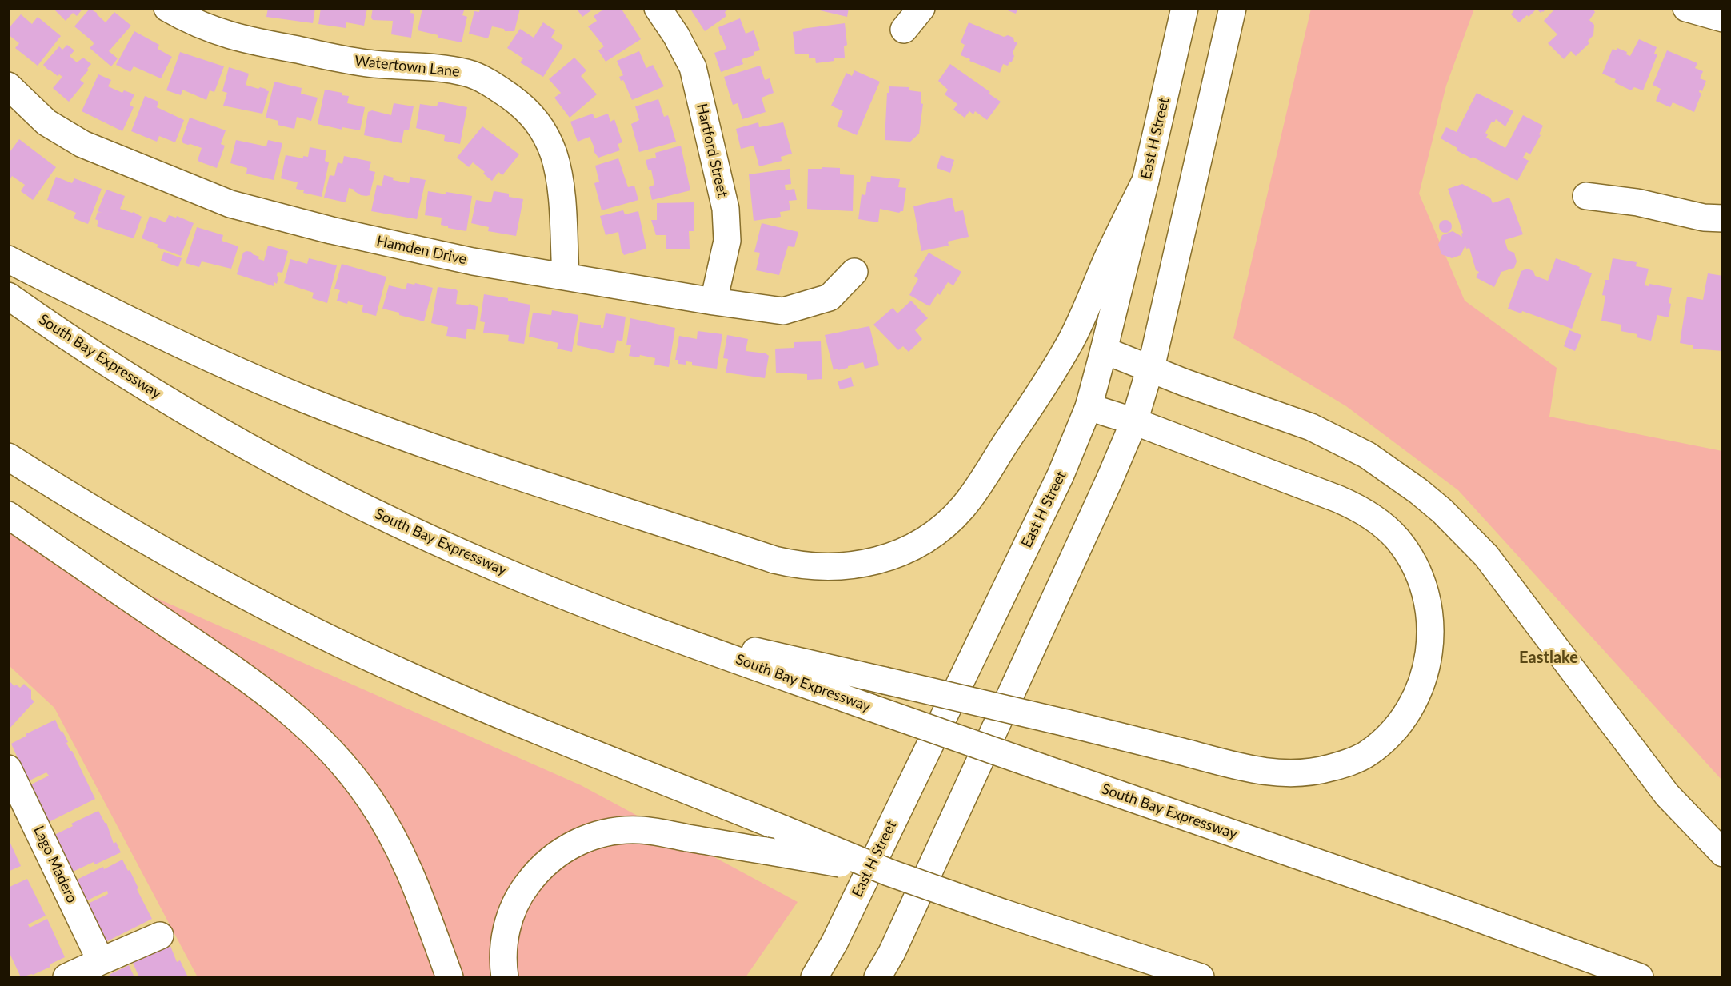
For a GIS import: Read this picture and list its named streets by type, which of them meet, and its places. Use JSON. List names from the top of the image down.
{
  "streets": {
    "main road": [
      "Watertown Lane",
      "East H Street",
      "Hartford Street",
      "Hamden Drive",
      "South Bay Expressway",
      "Lago Madero"
    ]
  },
  "crossings": [
    ["Watertown Lane", "Hamden Drive"],
    ["Hartford Street", "Hamden Drive"]
  ],
  "districts": ["Eastlake"]
}
